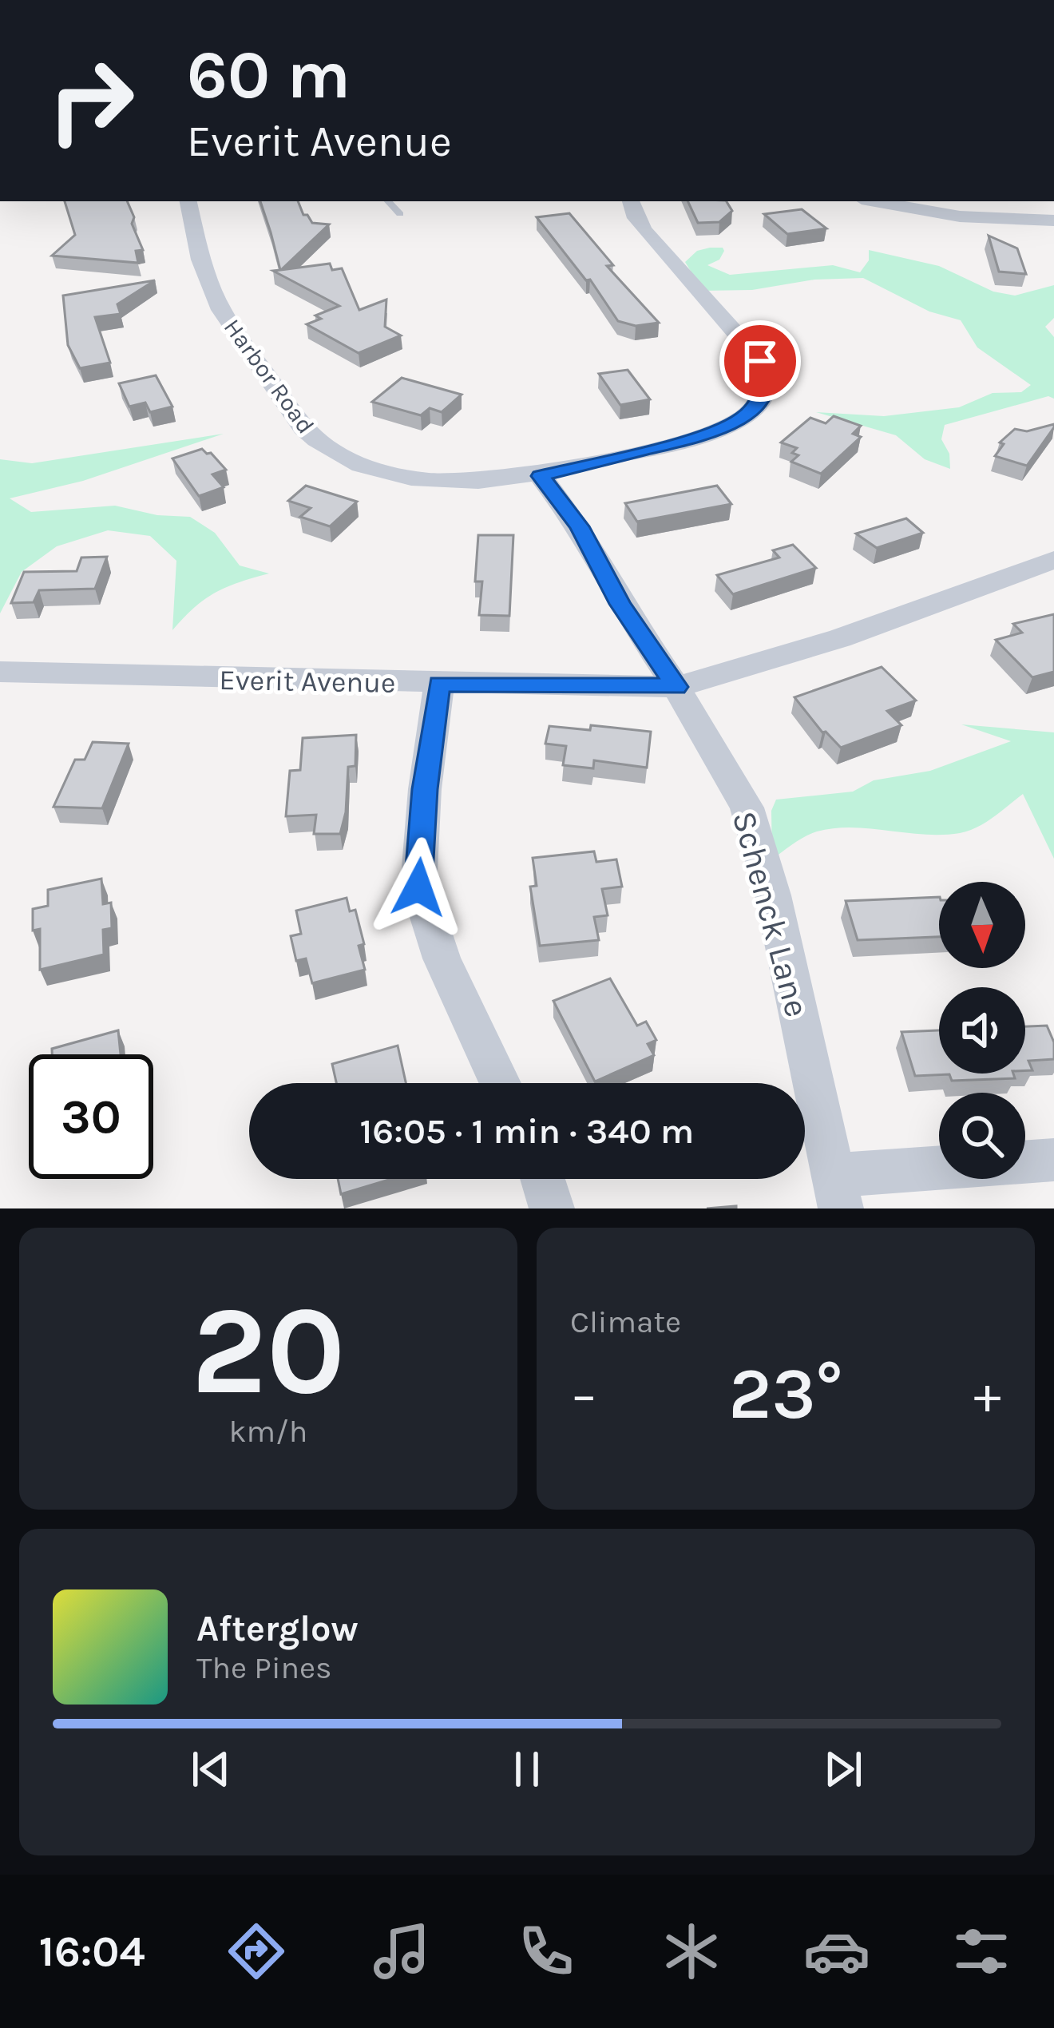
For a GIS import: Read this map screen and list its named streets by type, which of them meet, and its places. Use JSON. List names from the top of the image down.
{
  "streets": {
    "street": ["Harbor Road", "Everit Avenue", "Schenck Lane"]
  },
  "crossings": [
    ["Harbor Road", "Schenck Lane"],
    ["Everit Avenue", "Schenck Lane"]
  ],
  "north": "bottom",
  "page": {
    "turn": ["60 m", "Everit Avenue"],
    "limit": "30",
    "trip": "16:05 · 1 min · 340 m",
    "tile": [
      ["20", "km/h"],
      "Climate"
    ],
    "heat": ["−", "23°", "+"],
    "song": ["Afterglow", "The Pines"],
    "tabs": "16:04"
  }
}
